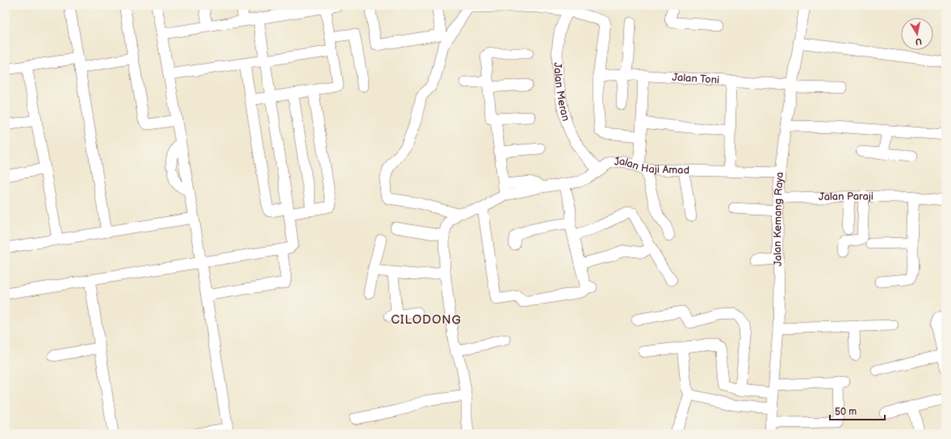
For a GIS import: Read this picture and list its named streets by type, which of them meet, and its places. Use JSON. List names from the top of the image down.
{
  "streets": {
    "street": [
      "Jalan Toni",
      "Jalan Meran",
      "Jalan Haji Amad",
      "Jalan Paraji",
      "Jalan Kemang Raya"
    ]
  },
  "crossings": [
    ["Jalan Toni", "Jalan Kemang Raya"],
    ["Jalan Meran", "Jalan Haji Amad"],
    ["Jalan Haji Amad", "Jalan Kemang Raya"],
    ["Jalan Paraji", "Jalan Kemang Raya"]
  ],
  "districts": ["CILODONG"],
  "scale_bar": "50 m",
  "north": "bottom"
}
